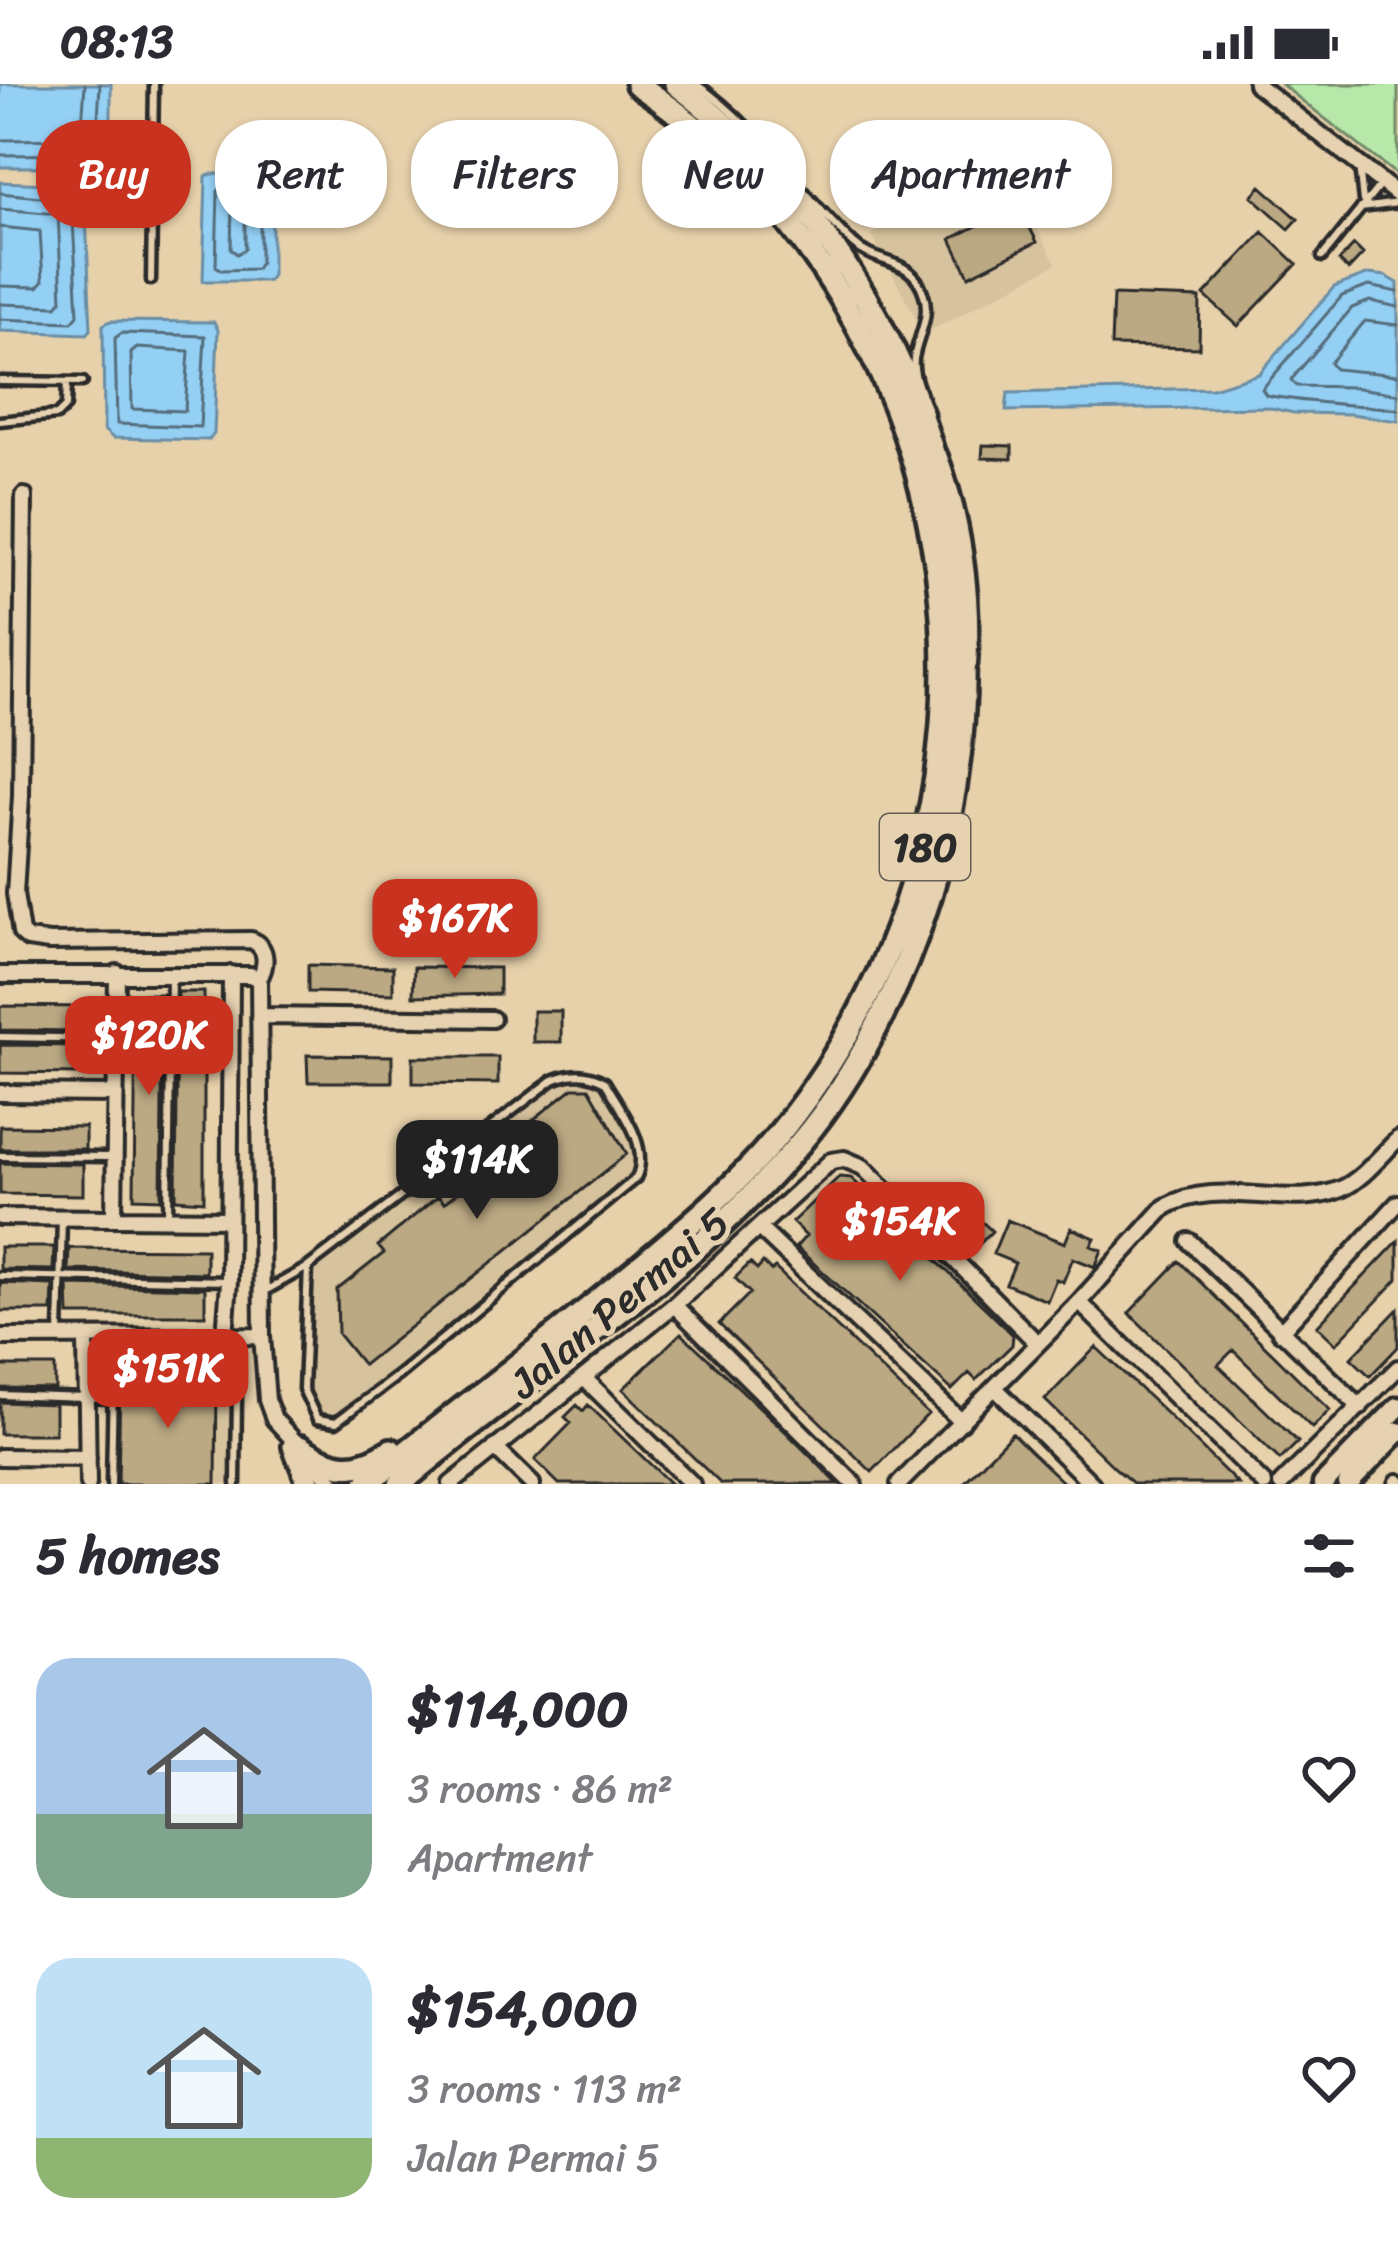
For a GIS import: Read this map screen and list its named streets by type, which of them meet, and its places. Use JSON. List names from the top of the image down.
{
  "streets": {
    "main road": ["180"],
    "street": ["Jalan Permai 5"]
  },
  "page": {
    "status": "08:13",
    "chip": [
      "Buy",
      "Rent",
      "Filters",
      "New",
      "Apartment"
    ],
    "price": [
      "$167K",
      "$120K",
      "$114K",
      "$154K",
      "$151K"
    ],
    "heading": "5 homes",
    "list": [
      {
        "name": "$114,000",
        "note": "3 rooms · 86 m² · Apartment"
      },
      {
        "name": "$154,000",
        "note": "3 rooms · 113 m² · Jalan Permai 5"
      }
    ]
  }
}
